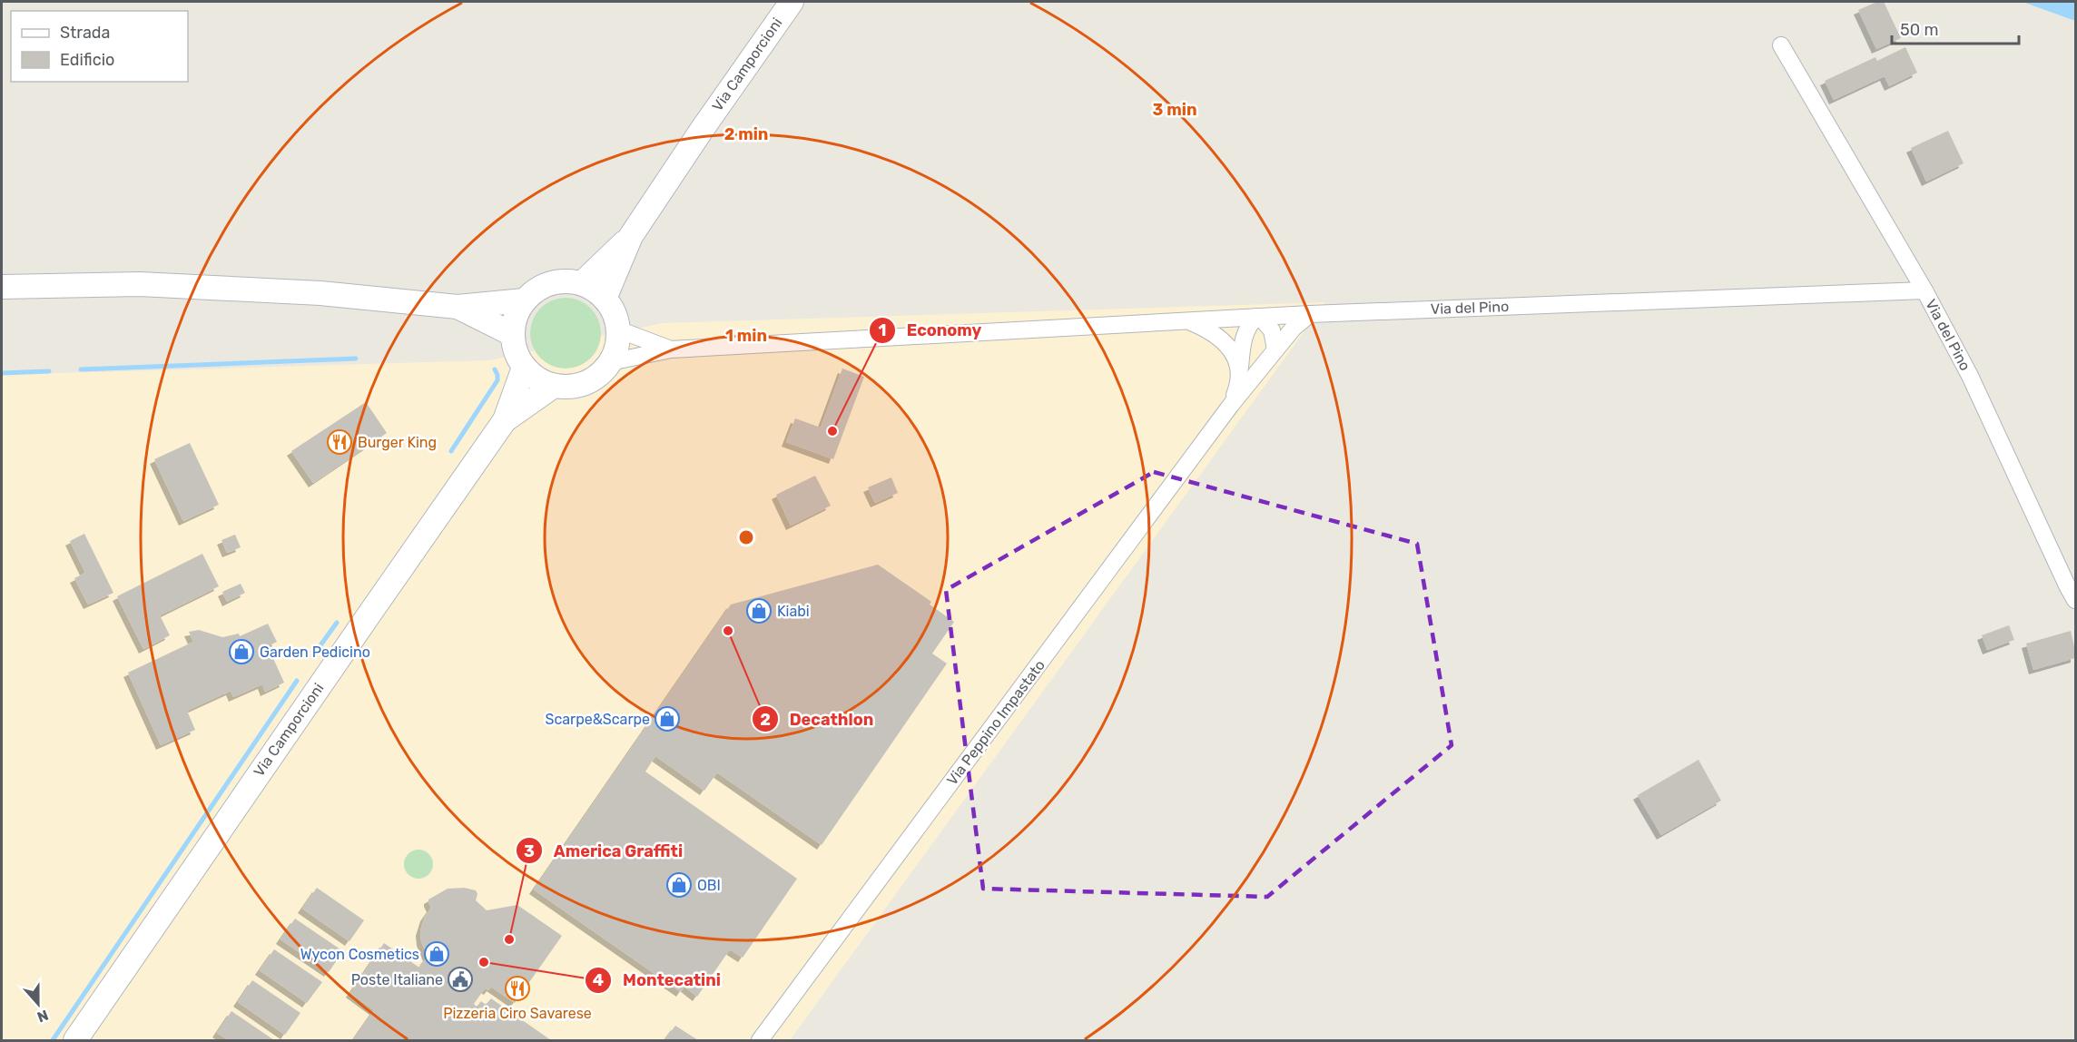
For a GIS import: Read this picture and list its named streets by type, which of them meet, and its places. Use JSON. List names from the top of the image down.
{
  "streets": {
    "main road": ["Via Camporcioni"],
    "street": ["Via del Pino", "Via Peppino Impastato"]
  },
  "crossings": [
    ["Via del Pino", "Via Peppino Impastato"]
  ],
  "places": {
    "other": [
      "Economy",
      "Decathlon",
      "America Graffiti",
      "Montecatini"
    ],
    "restaurant": ["Burger King", "Pizzeria Ciro Savarese"],
    "shop": [
      "Kiabi",
      "Garden Pedicino",
      "Scarpe&Scarpe",
      "OBI",
      "Wycon Cosmetics"
    ],
    "public building": ["Poste Italiane"]
  },
  "legend": ["Strada", "Edificio"],
  "scale_bar": "50 m",
  "north": "bottom",
  "rings": ["3 min", "2 min", "1 min"]
}
